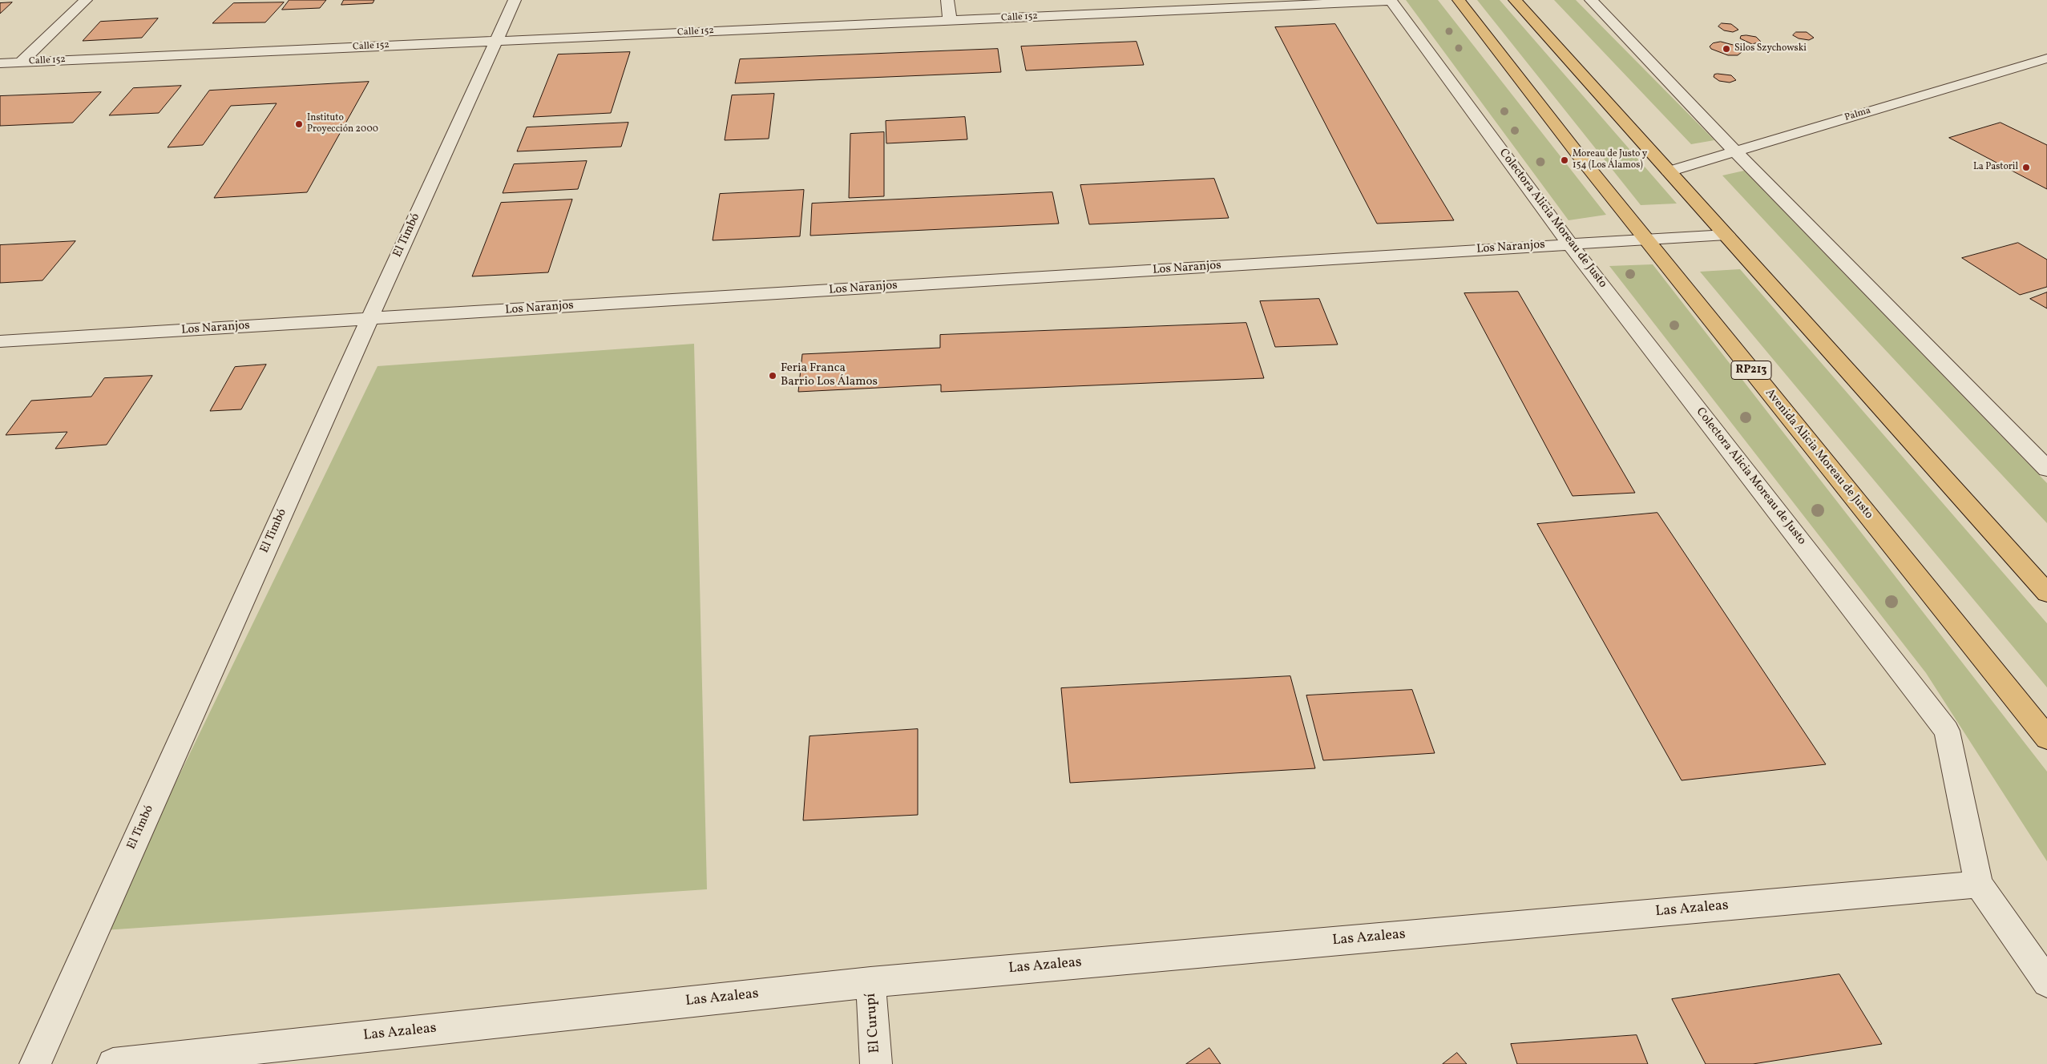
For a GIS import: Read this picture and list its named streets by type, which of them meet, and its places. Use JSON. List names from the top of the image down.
{
  "streets": {
    "main road": ["RP213", "Avenida Alicia Moreau de Justo"],
    "street": [
      "Calle 152",
      "Palma",
      "Colectora Alicia Moreau de Justo",
      "El Timbó",
      "Los Naranjos",
      "Las Azaleas",
      "El Curupí"
    ]
  },
  "crossings": [
    ["Calle 152", "Colectora Alicia Moreau de Justo"],
    ["Calle 152", "El Timbó"],
    ["Colectora Alicia Moreau de Justo", "Los Naranjos"],
    ["Colectora Alicia Moreau de Justo", "Las Azaleas"],
    ["El Timbó", "Los Naranjos"],
    ["Los Naranjos", "Avenida Alicia Moreau de Justo"],
    ["Las Azaleas", "El Curupí"]
  ],
  "places": [
    "Silos Szychowski",
    "Instituto Proyección 2000",
    "Moreau de Justo y 154 (Los Álamos)",
    "La Pastoril",
    "Feria Franca Barrio Los Álamos"
  ]
}
